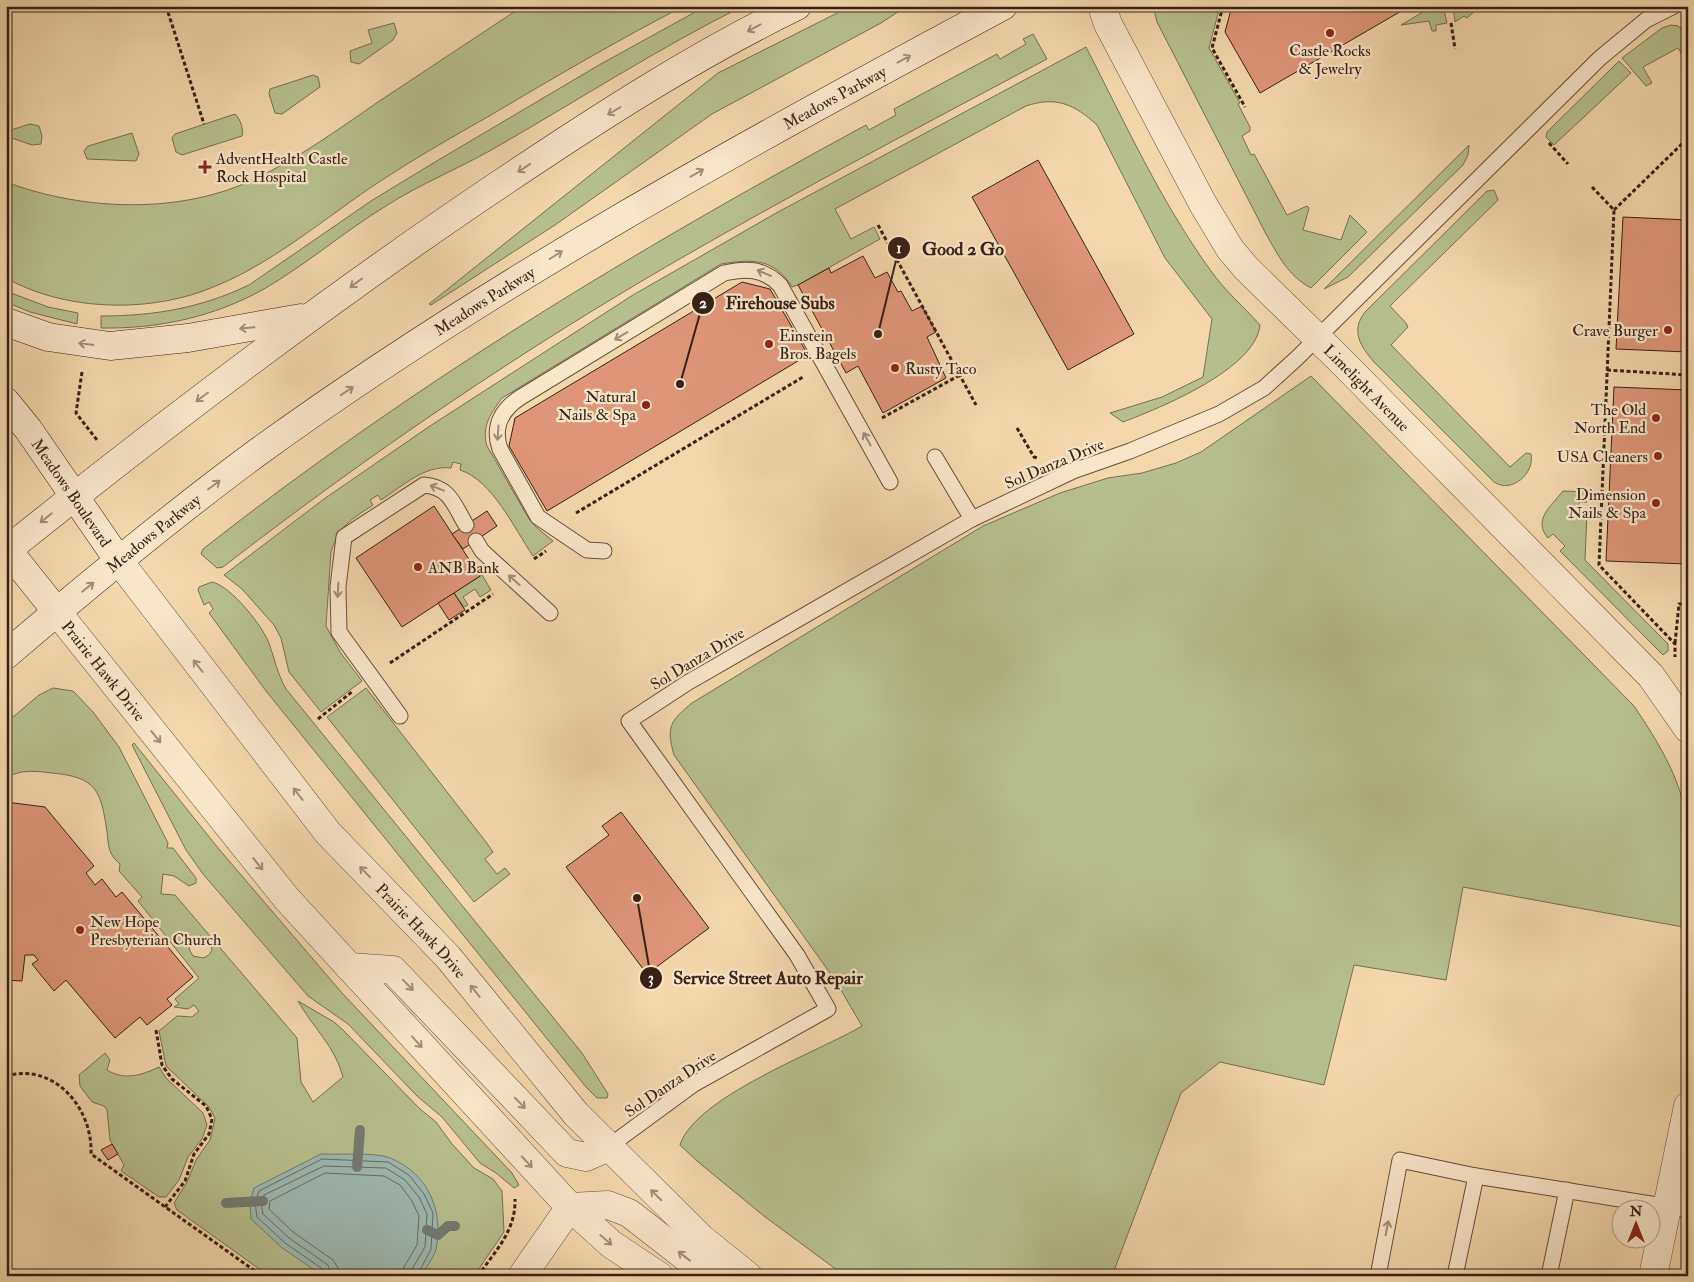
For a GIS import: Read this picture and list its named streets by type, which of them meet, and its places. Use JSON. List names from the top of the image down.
{
  "streets": {
    "street": [
      "Meadows Parkway",
      "Limelight Avenue",
      "Meadows Boulevard",
      "Prairie Hawk Drive"
    ],
    "lane": ["Sol Danza Drive"]
  },
  "crossings": [
    ["Meadows Parkway", "Meadows Boulevard"],
    ["Meadows Parkway", "Prairie Hawk Drive"],
    ["Limelight Avenue", "Sol Danza Drive"],
    ["Sol Danza Drive", "Prairie Hawk Drive"],
    ["Meadows Boulevard", "Prairie Hawk Drive"]
  ],
  "places": {
    "other": [
      "Castle Rocks & Jewelry",
      "Crave Burger",
      "Good 2 Go",
      "Einstein Bros. Bagels",
      "Rusty Taco",
      "Firehouse Subs",
      "Natural Nails & Spa",
      "The Old North End",
      "USA Cleaners",
      "Dimension Nails & Spa",
      "ANB Bank",
      "Service Street Auto Repair",
      "New Hope Presbyterian Church"
    ],
    "health": ["AdventHealth Castle Rock Hospital"]
  },
  "north": "top"
}
